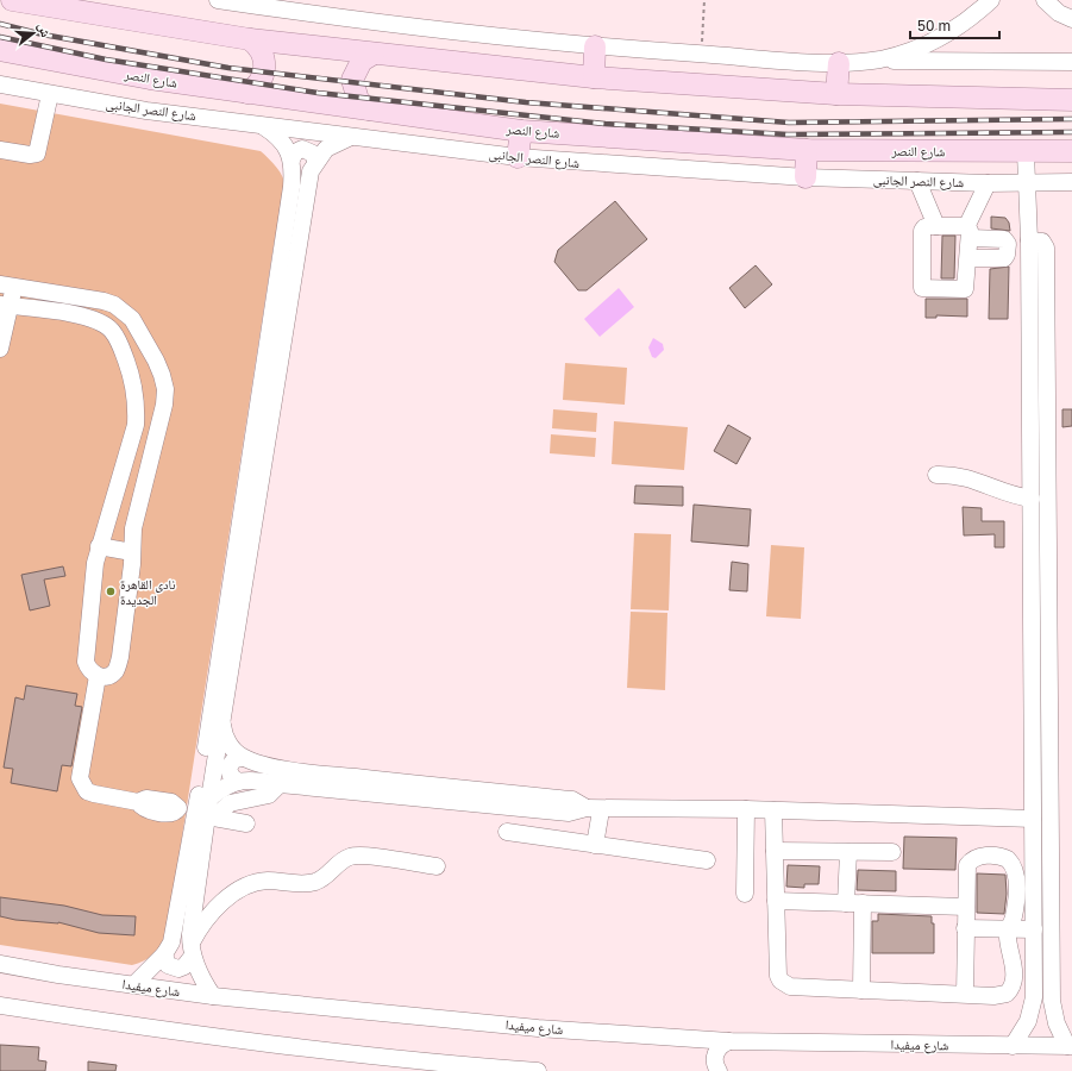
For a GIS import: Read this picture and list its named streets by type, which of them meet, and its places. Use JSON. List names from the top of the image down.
{
  "streets": {
    "main road": ["شارع النصر"],
    "street": ["شارع النصر الجانبى", "شارع ميفيدا"]
  },
  "places": ["نادى القاهرة الجديدة"],
  "scale_bar": "50 m",
  "north": "right"
}
